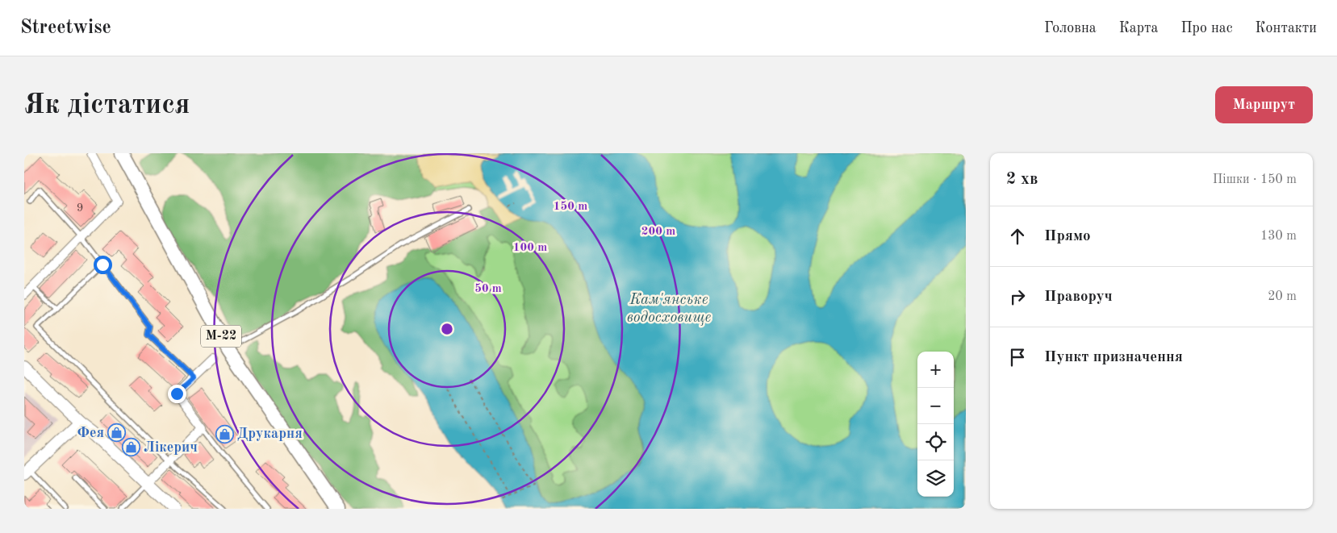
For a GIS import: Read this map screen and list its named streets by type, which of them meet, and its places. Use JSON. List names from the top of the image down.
{
  "streets": {
    "highway": ["М-22"]
  },
  "water": ["Кам'янське водосховище"],
  "places": {
    "shop": ["Фея", "Друкарня", "Лікерич"]
  },
  "house_numbers": ["9"],
  "page": {
    "header": "Streetwise",
    "nav": [
      "Головна",
      "Карта",
      "Про нас",
      "Контакти"
    ],
    "buttons": "Маршрут",
    "title": "Як дістатися",
    "heading": ["2 хв", "Пішки · 150 m"],
    "list": [
      ["Прямо", "130 m"],
      ["Праворуч", "20 m"],
      "Пункт призначення"
    ],
    "map_buttons": ["+", "−"]
  },
  "rings": [
    "150 m",
    "200 m",
    "100 m",
    "50 m"
  ]
}
